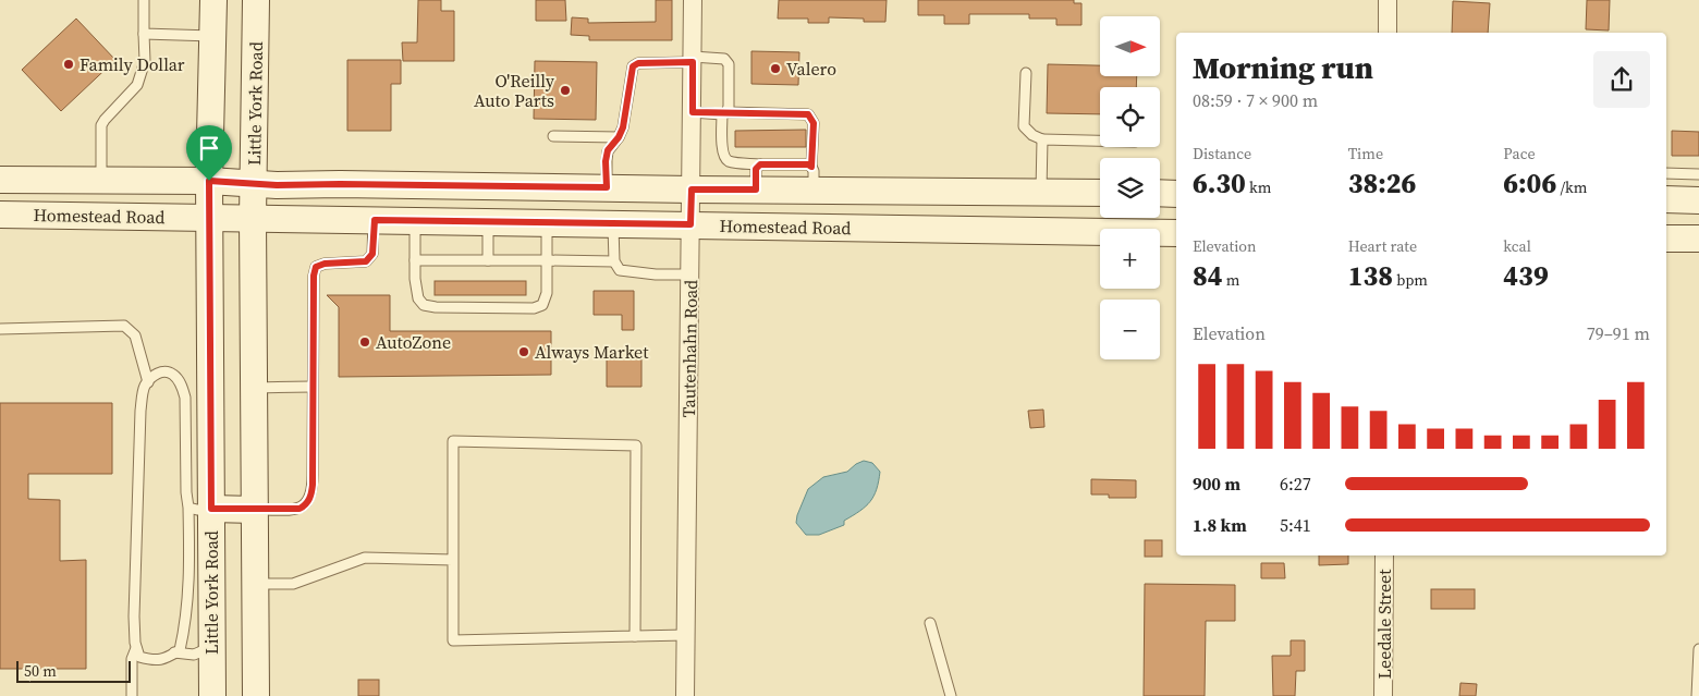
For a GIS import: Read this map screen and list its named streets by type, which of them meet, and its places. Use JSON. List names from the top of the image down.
{
  "streets": {
    "main road": ["Little York Road", "Homestead Road"],
    "street": ["Tautenhahn Road", "Leedale Street"]
  },
  "crossings": [
    ["Little York Road", "Homestead Road"],
    ["Homestead Road", "Tautenhahn Road"]
  ],
  "places": [
    "Family Dollar",
    "Valero",
    "O'Reilly Auto Parts",
    "AutoZone",
    "Always Market"
  ],
  "scale_bar": "50 m",
  "north": "right",
  "page": {
    "map_buttons": ["+", "−"],
    "heading": ["Morning run", "08:59 · 7 × 900 m"],
    "stats": [
      ["Distance", "6.30 km"],
      ["Time", "38:26"],
      ["Pace", "6:06 /km"],
      ["Elevation", "84 m"],
      ["Heart rate", "138 bpm"],
      ["kcal", "439"]
    ],
    "chart": ["Elevation", "79–91 m"],
    "list": [
      {
        "name": "900 m",
        "note": "6:27"
      },
      {
        "name": "1.8 km",
        "note": "5:41"
      }
    ],
    "scale": "50 m"
  }
}
